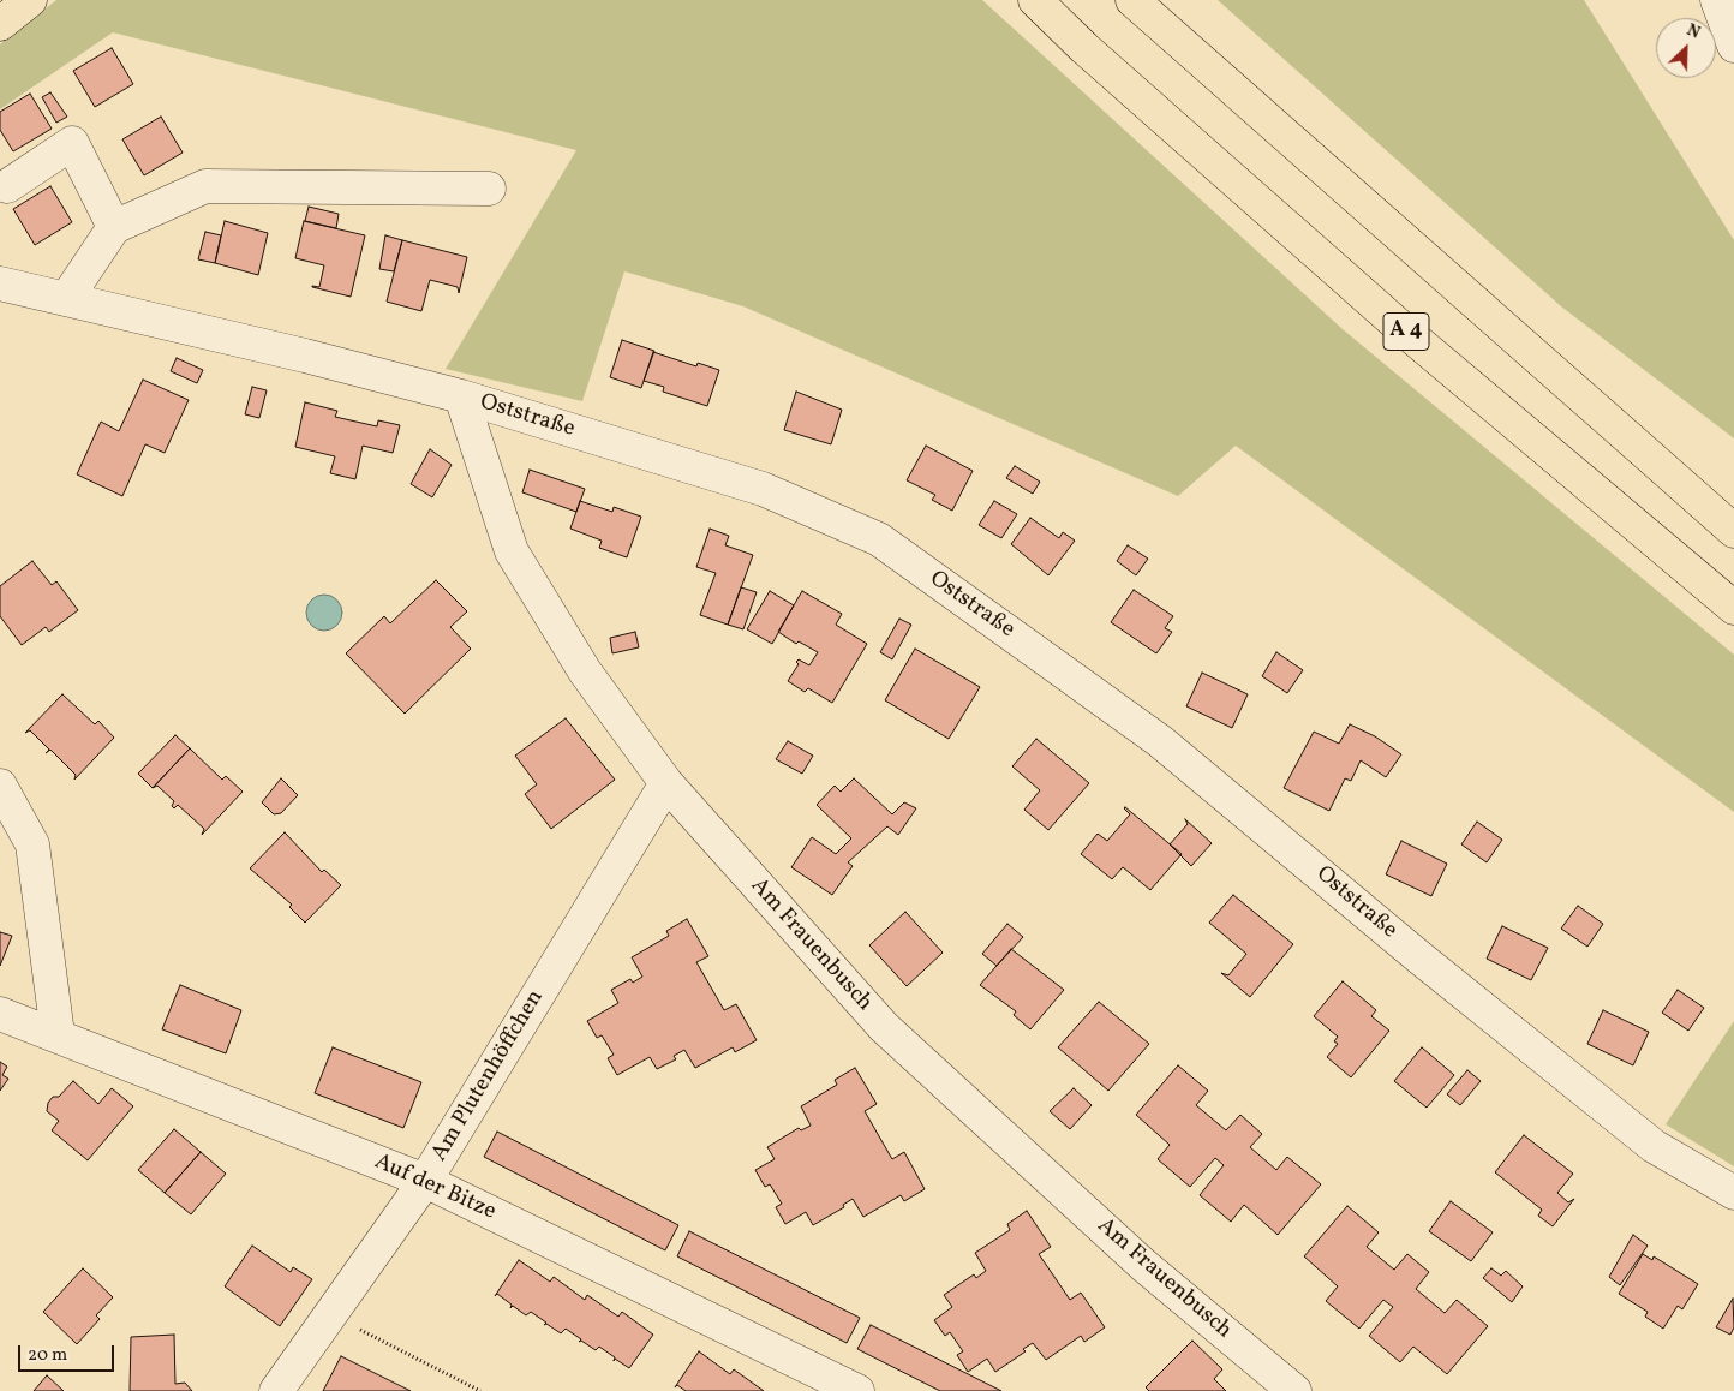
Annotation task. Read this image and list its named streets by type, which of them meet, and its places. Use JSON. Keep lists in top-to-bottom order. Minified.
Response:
{"streets":{"main road":["A 4"],"street":["Oststraße","Am Frauenbusch","Am Plutenhöffchen","Auf der Bitze"]},"crossings":[["Oststraße","Am Frauenbusch"],["Am Frauenbusch","Am Plutenhöffchen"],["Am Plutenhöffchen","Auf der Bitze"]],"scale_bar":"20 m","north":"top right"}
